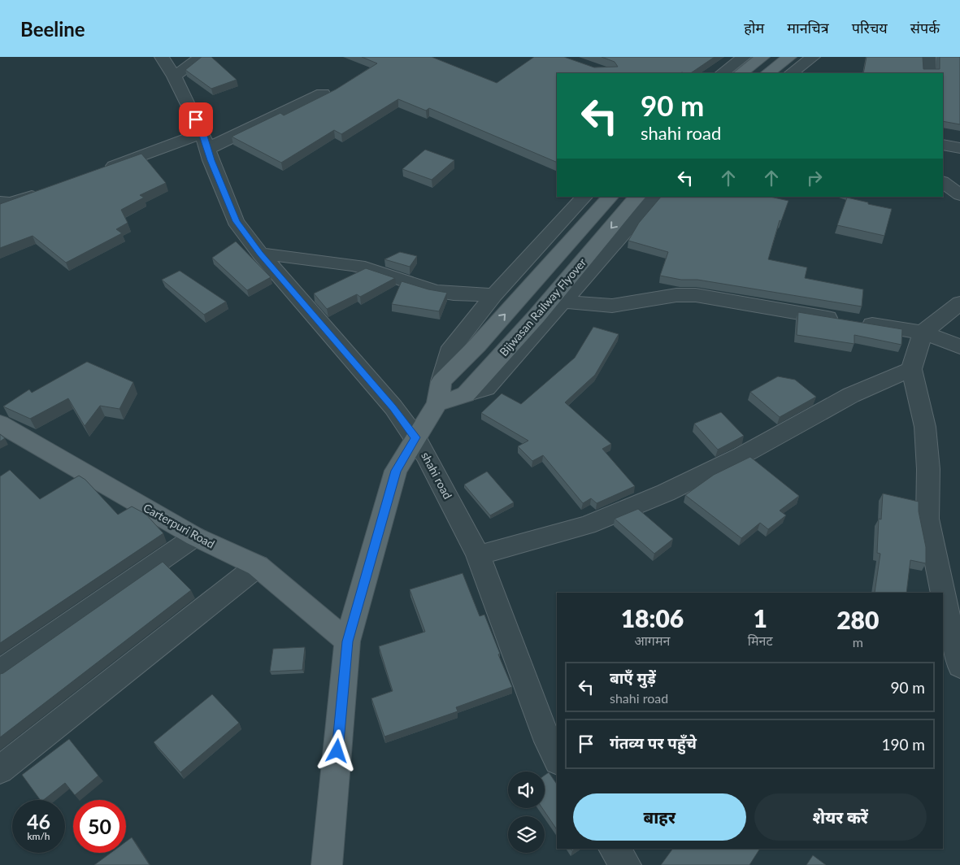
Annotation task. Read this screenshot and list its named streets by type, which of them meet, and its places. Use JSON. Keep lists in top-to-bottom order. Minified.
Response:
{"streets":{"main road":["Bijwasan Railway Flyover","Carterpuri Road"],"street":["shahi road"]},"page":{"header":"Beeline","nav":["होम","मानचित्र","परिचय","संपर्क"],"turn":["90 m","shahi road"],"eta":["18:06","आगमन","1","मिनट","280","m"],"list":[{"name":"बाएँ मुड़ें","note":"shahi road","value":"90 m"},{"name":"गंतव्य पर पहुँचे","value":"190 m"}],"buttons":["बाहर","शेयर करें"],"speed":"46 km/h","limit":"50"}}
